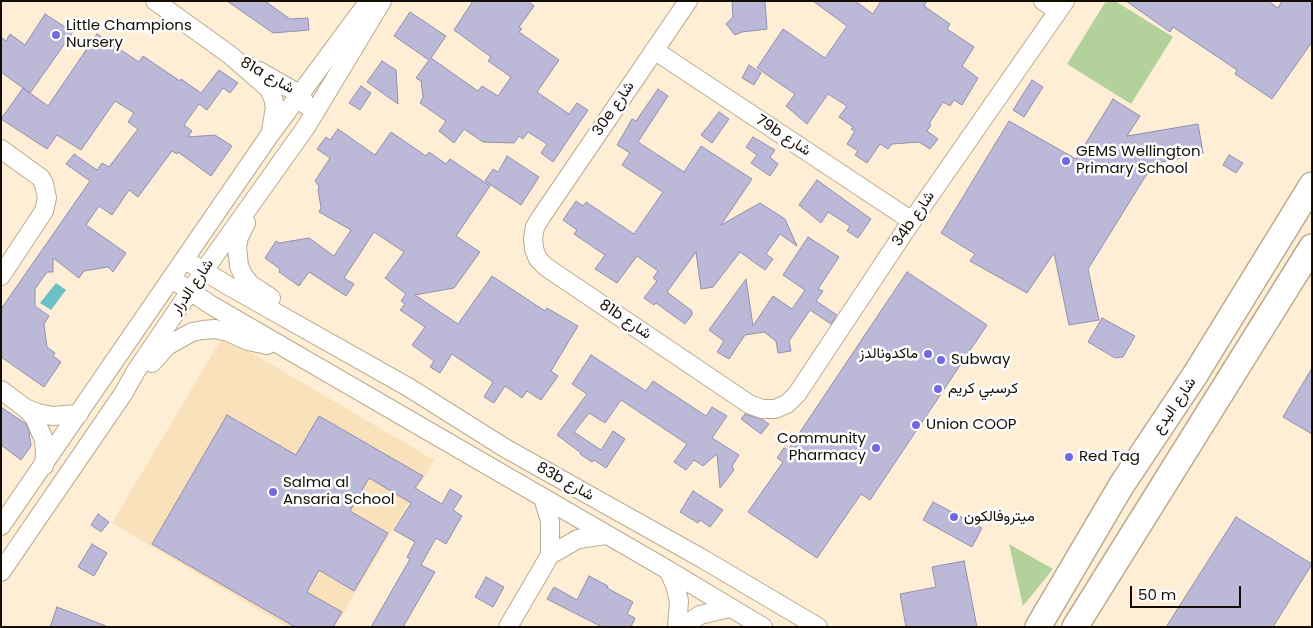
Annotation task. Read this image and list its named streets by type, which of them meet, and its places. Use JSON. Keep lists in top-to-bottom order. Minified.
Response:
{"streets":{"main road":["شارع البدع"],"street":["81a شارع","30e شارع","79b شارع","34b شارع","شارع الدرار","81b شارع","83b شارع"]},"crossings":[["81a شارع","شارع الدرار"],["30e شارع","79b شارع"],["30e شارع","81b شارع"],["79b شارع","34b شارع"],["34b شارع","81b شارع"],["شارع الدرار","83b شارع"]],"places":["Little Champions Nursery","GEMS Wellington Primary School","ماكدونالدز","Subway","كرسبي كريم","Union COOP","Community Pharmacy","Red Tag","Salma al Ansaria School","ميتروفالكون"],"scale_bar":"50 m"}
